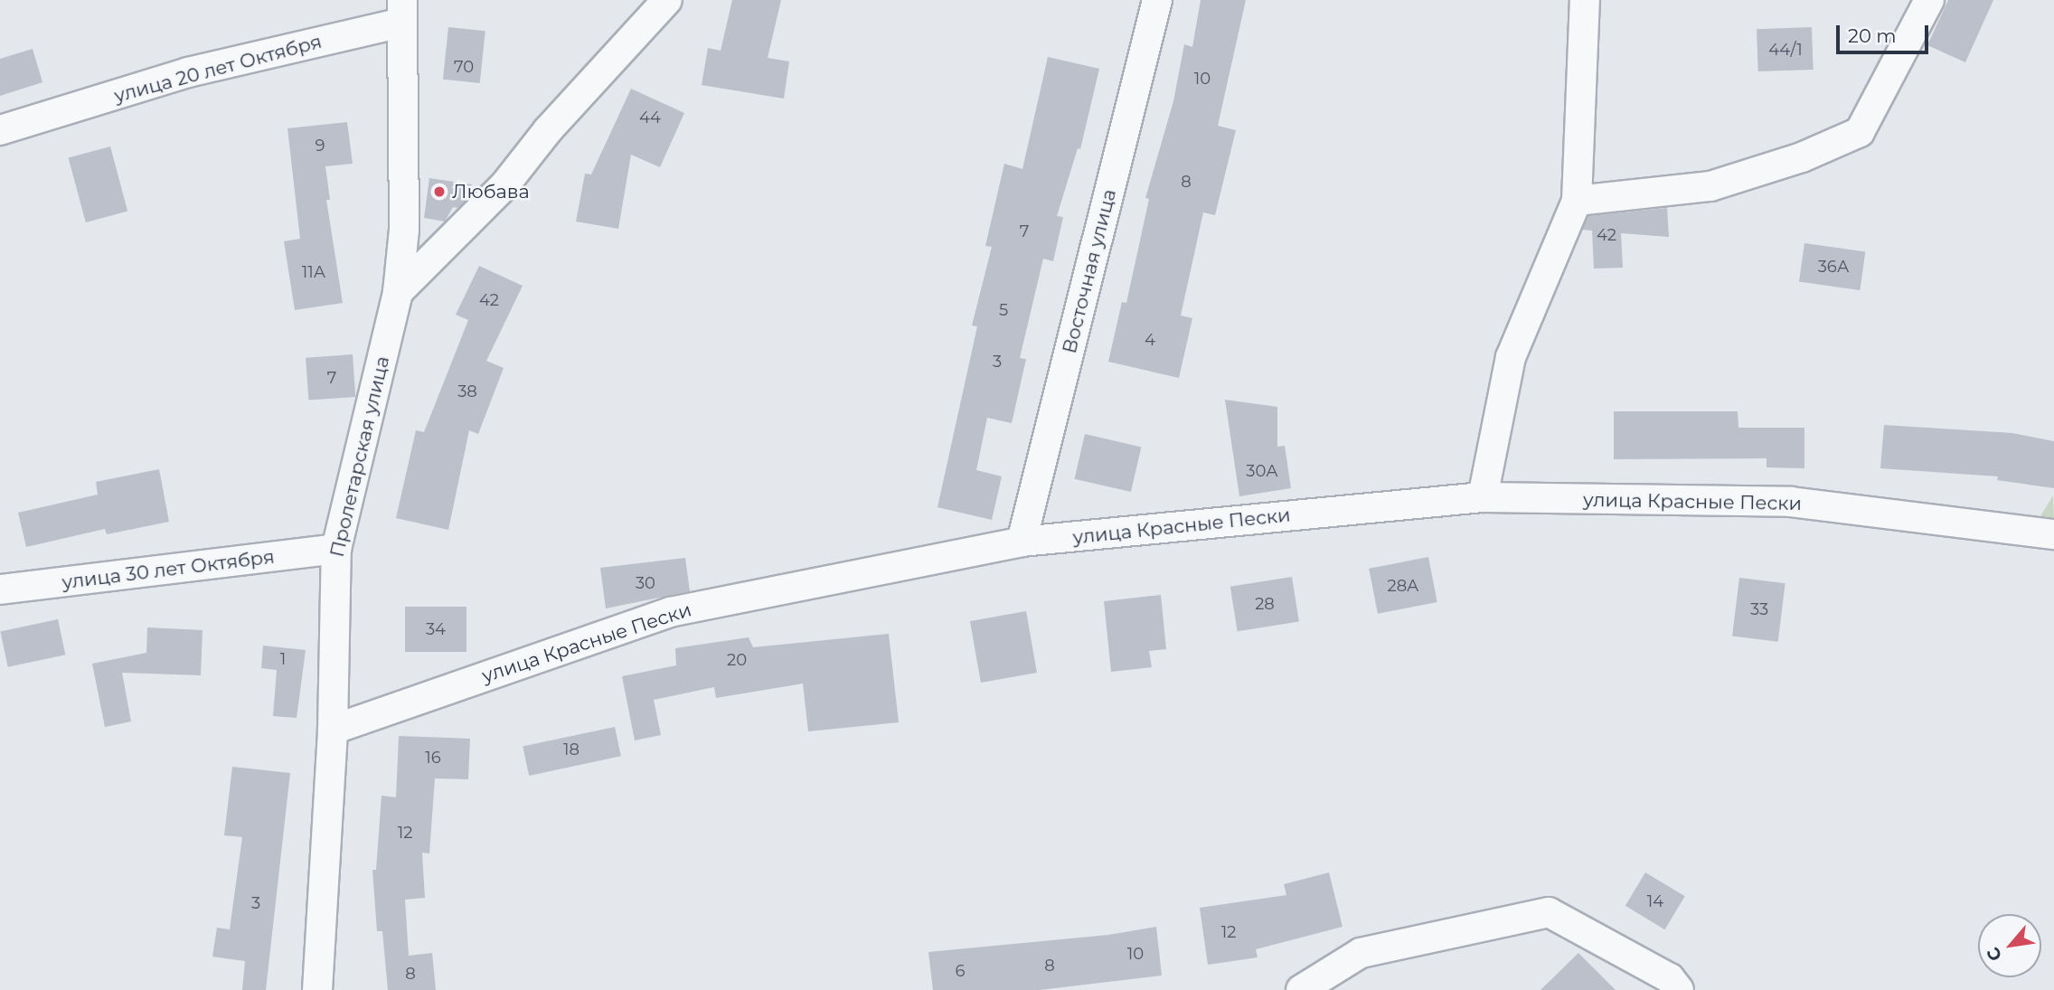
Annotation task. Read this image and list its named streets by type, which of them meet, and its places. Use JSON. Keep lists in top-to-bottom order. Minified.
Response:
{"streets":{"street":["улица 20 лет Октября","Восточная улица","Пролетарская улица","улица Красные Пески","улица 30 лет Октября"]},"crossings":[["улица 20 лет Октября","Пролетарская улица"],["Восточная улица","улица Красные Пески"],["Пролетарская улица","улица Красные Пески"],["Пролетарская улица","улица 30 лет Октября"]],"places":["Любава"],"house_numbers":["44/1","70","10","44","9","8","7","42","36А","11А","42","5","4","3","7","38","30А","30","28А","28","33","34","1","20","18","16","12","14","3","12","10","8","6","8"],"scale_bar":"20 m","north":"bottom left"}
